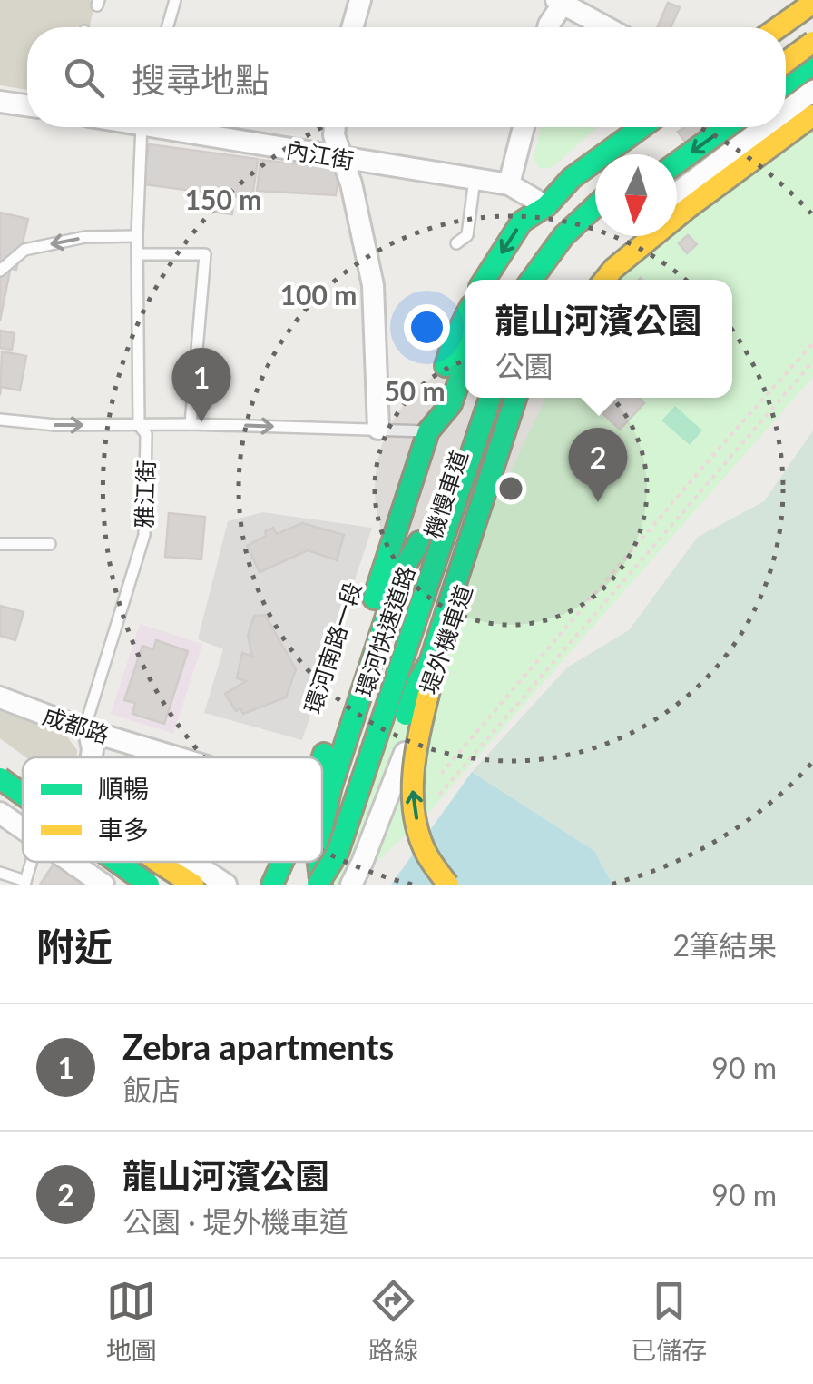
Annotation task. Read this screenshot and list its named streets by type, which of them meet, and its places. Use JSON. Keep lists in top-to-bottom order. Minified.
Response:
{"streets":{"main road":["環河快速道路","環河南路一段"],"street":["內江街","雅江街","堤外機車道","成都路"],"lane":["機慢車道"]},"crossings":[["雅江街","成都路"],["機慢車道","環河快速道路"],["機慢車道","堤外機車道"],["環河快速道路","堤外機車道"]],"legend":["順暢","車多"],"north":"bottom","page":{"search":"搜尋地點","popup":["龍山河濱公園","公園"],"pins":["1","2"],"heading":["附近","2筆結果"],"list":[{"mark":"1","name":"Zebra apartments","note":"飯店","value":"90 m"},{"mark":"2","name":"龍山河濱公園","note":"公園 · 堤外機車道","value":"90 m"}],"nav":["地圖","路線","已儲存"]},"rings":["150 m","100 m","50 m"]}
